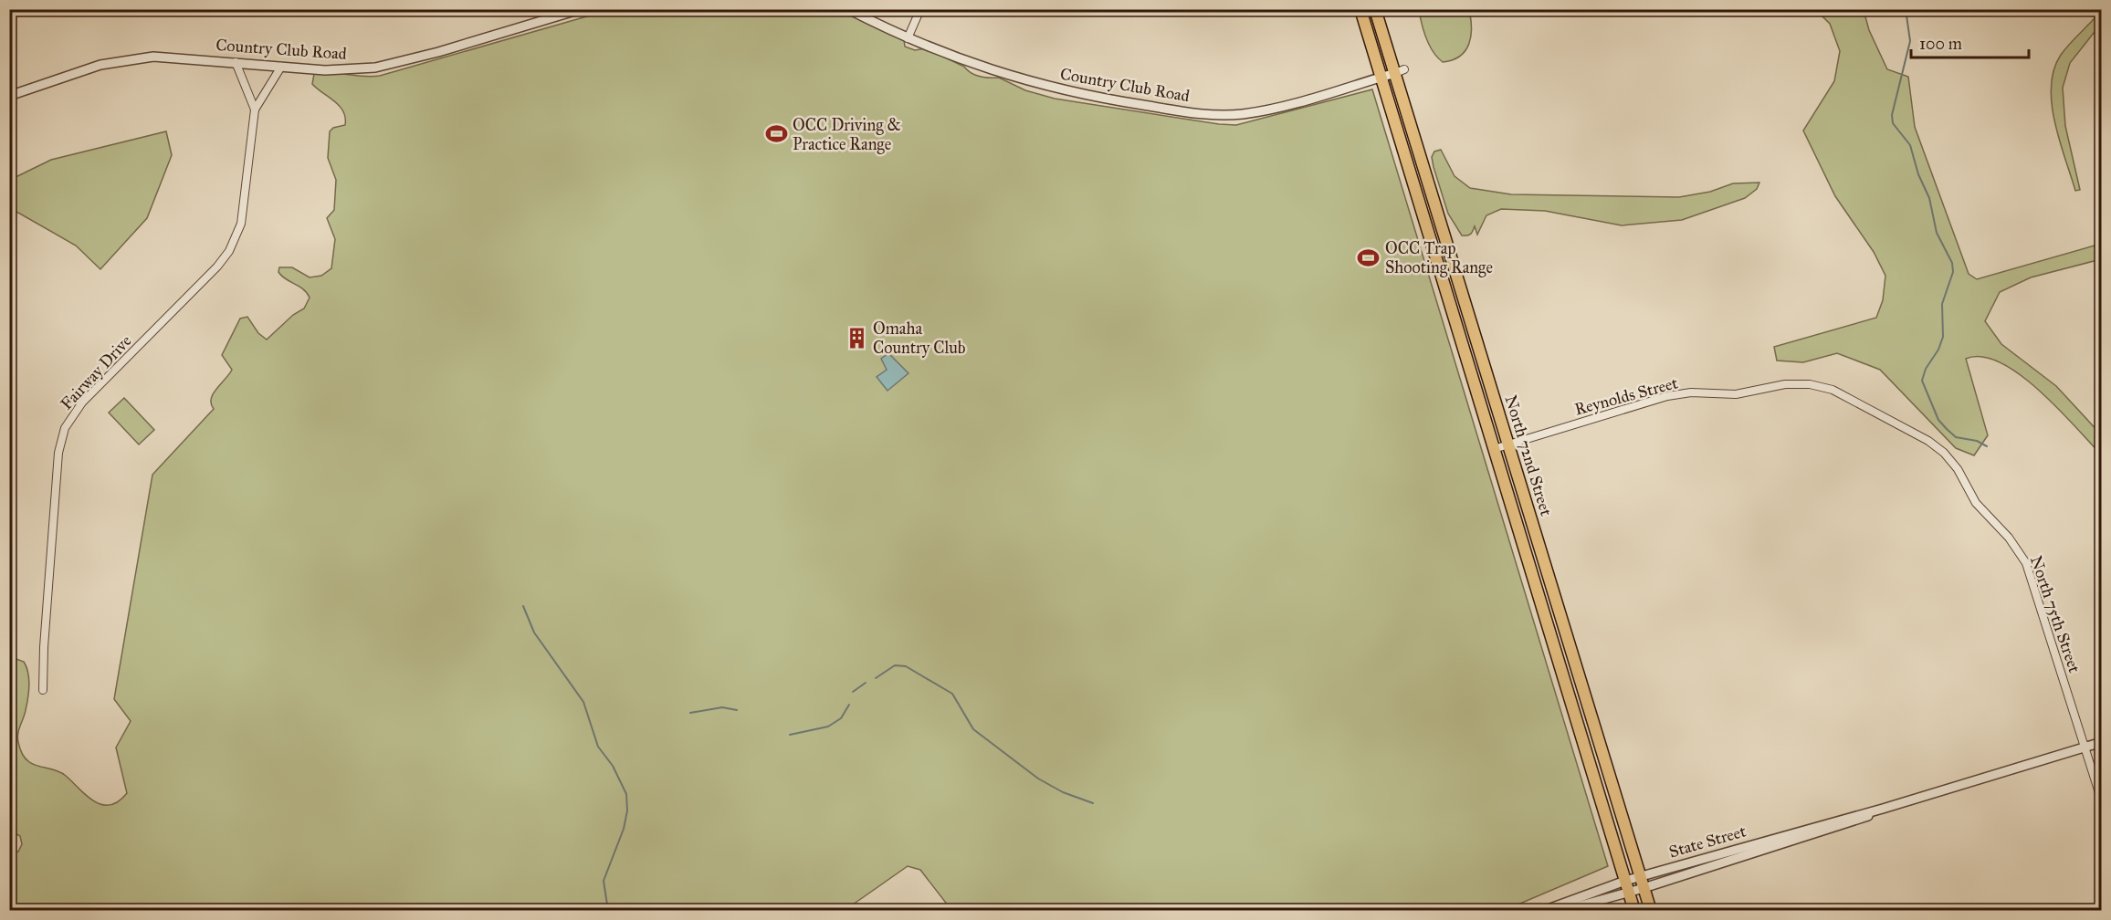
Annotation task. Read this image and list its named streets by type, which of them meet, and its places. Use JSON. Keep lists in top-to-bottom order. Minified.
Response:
{"streets":{"main road":["North 72nd Street"],"street":["Country Club Road","Fairway Drive","Reynolds Street","North 75th Street","State Street"]},"crossings":[["Country Club Road","Fairway Drive"],["Country Club Road","North 72nd Street"],["Reynolds Street","North 72nd Street"],["Reynolds Street","North 75th Street"],["North 72nd Street","State Street"],["North 75th Street","State Street"]],"places":{"sports":["OCC Driving & Practice Range","OCC Trap Shooting Range"],"building":["Omaha Country Club"]},"scale_bar":"100 m"}
